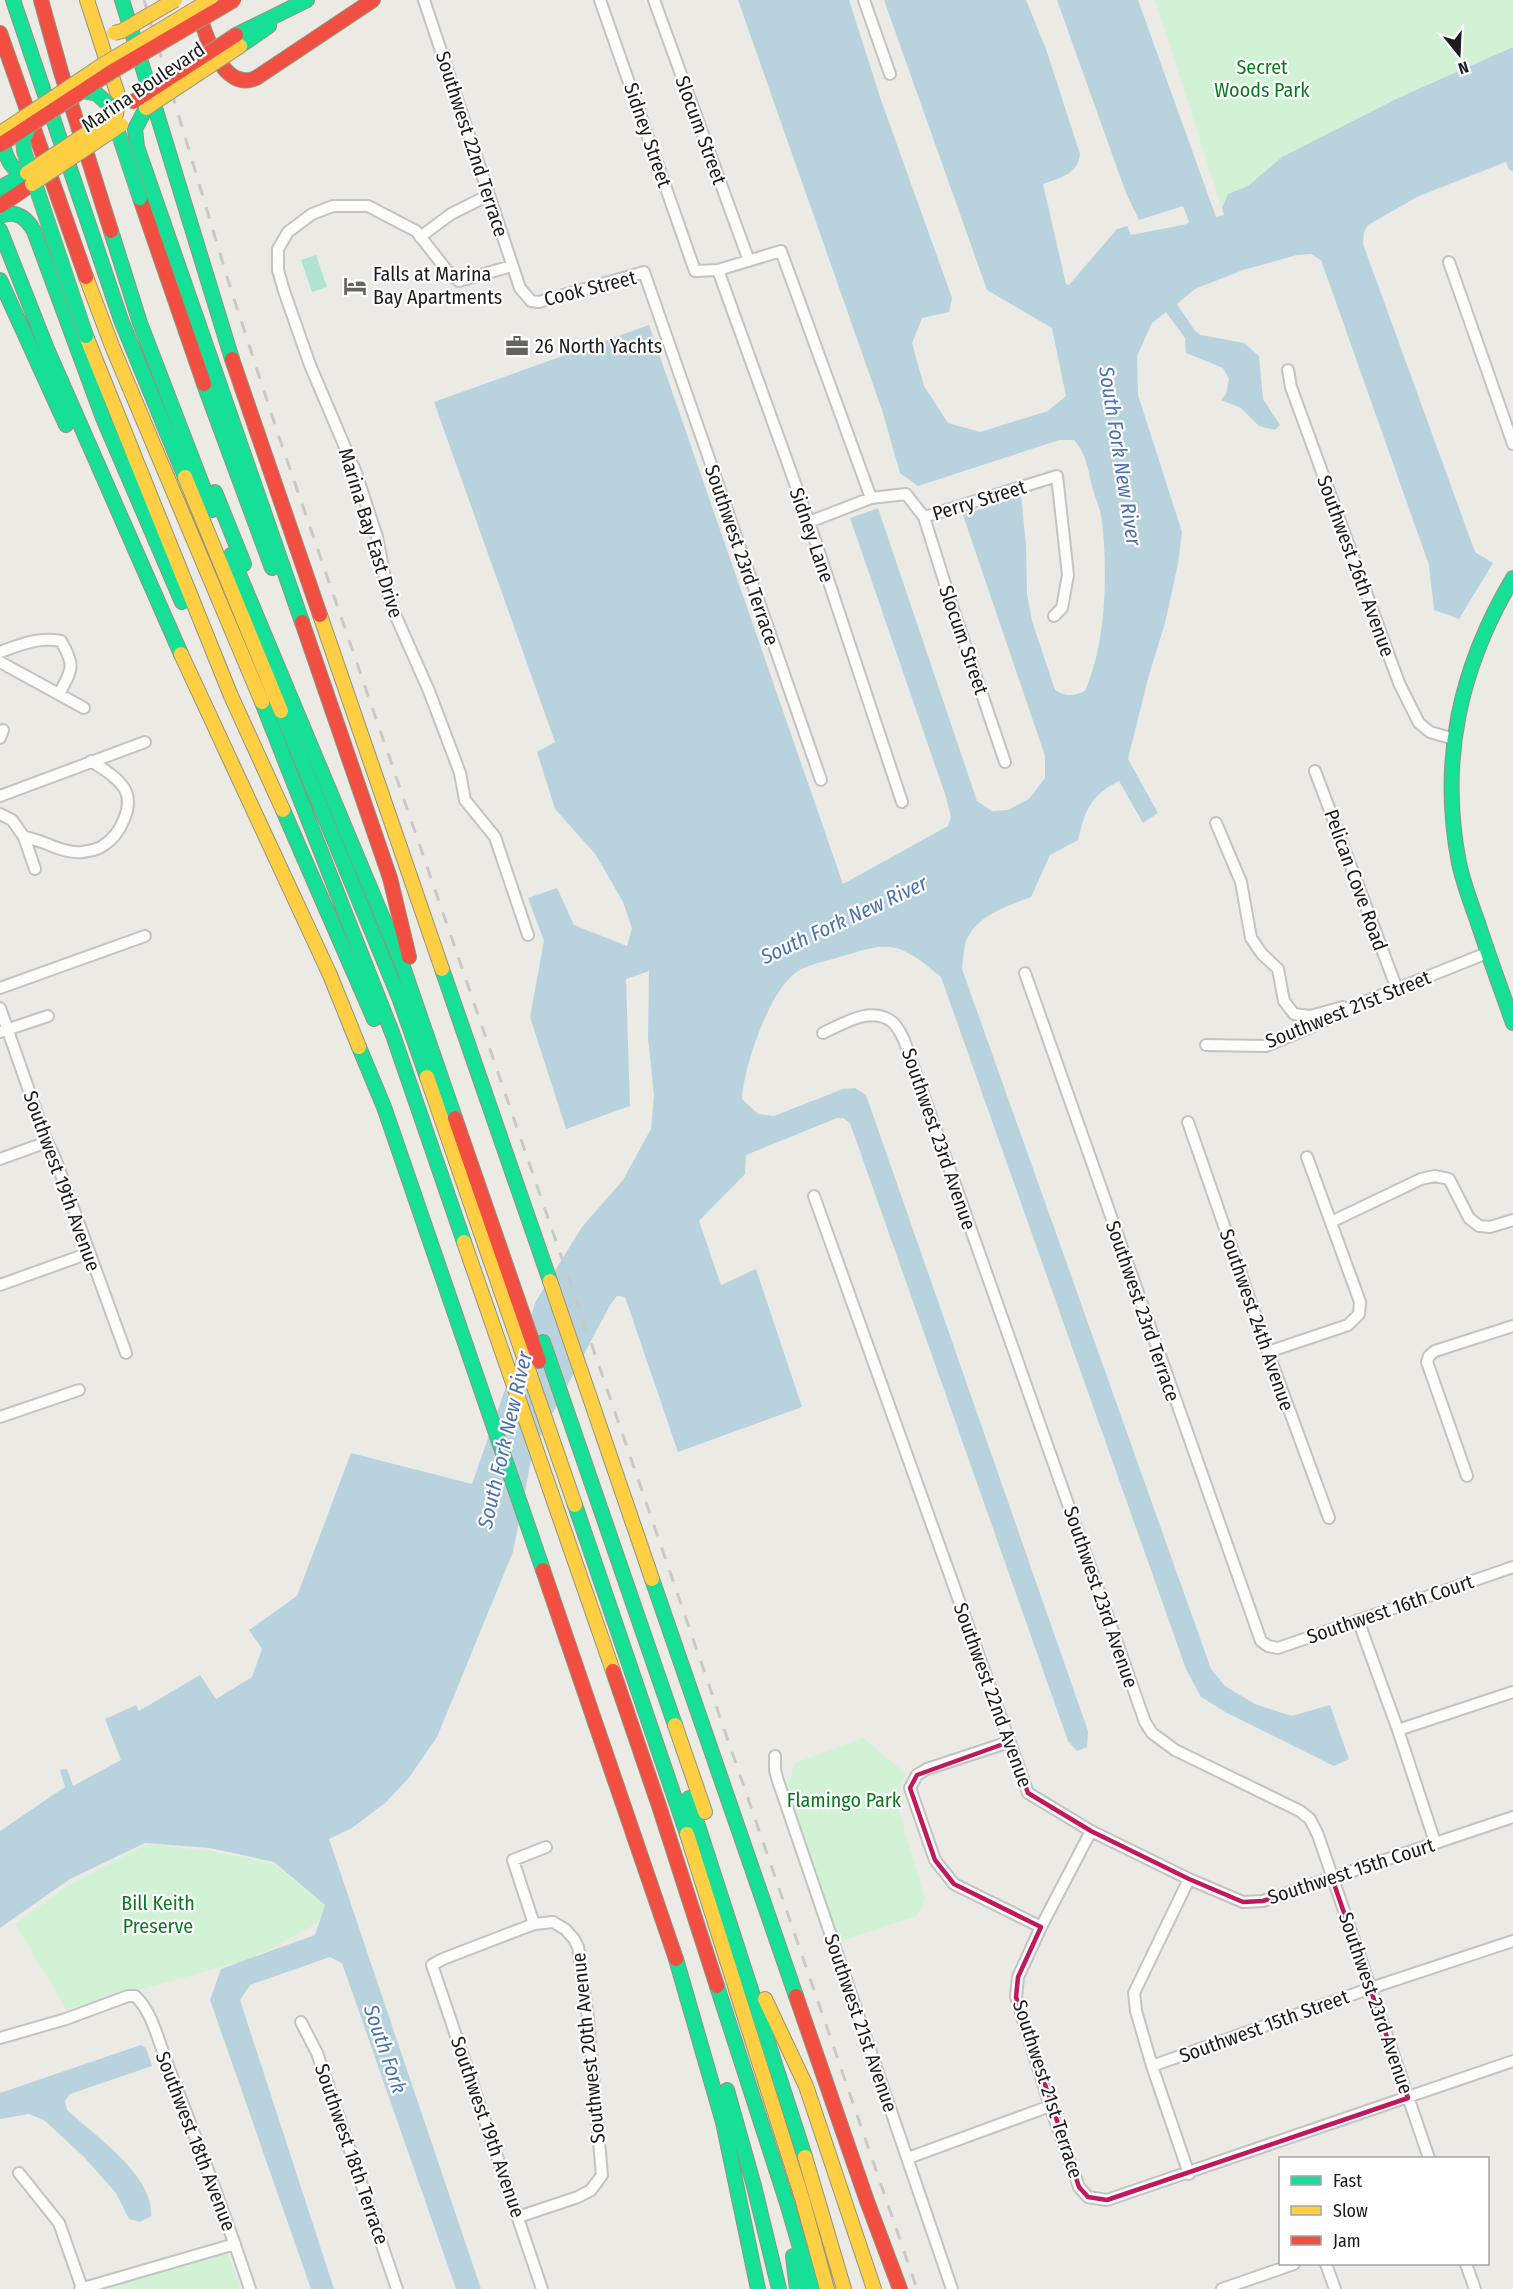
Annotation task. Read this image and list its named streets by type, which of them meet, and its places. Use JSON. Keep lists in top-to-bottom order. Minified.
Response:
{"streets":{"main road":["Marina Boulevard"],"street":["Slocum Street","Sidney Street","Southwest 22nd Terrace","Cook Street","Perry Street","Marina Bay East Drive","Sidney Lane","Southwest 23rd Terrace","Southwest 26th Avenue","Pelican Cove Road","Southwest 21st Street","Southwest 23rd Avenue","Southwest 19th Avenue","Southwest 24th Avenue","Southwest 16th Court","Southwest 22nd Avenue","Southwest 15th Court","Southwest 21st Avenue","Southwest 15th Street","Southwest 20th Avenue","Southwest 21st Terrace","Southwest 18th Avenue","Southwest 18th Terrace"]},"crossings":[["Slocum Street","Perry Street"],["Sidney Street","Sidney Lane"],["Southwest 22nd Terrace","Cook Street"],["Southwest 22nd Terrace","Marina Bay East Drive"],["Cook Street","Southwest 23rd Terrace"],["Perry Street","Sidney Lane"],["Southwest 23rd Terrace","Southwest 16th Court"],["Pelican Cove Road","Southwest 21st Street"],["Southwest 23rd Avenue","Southwest 15th Court"],["Southwest 23rd Avenue","Southwest 15th Street"],["Southwest 19th Avenue","Southwest 20th Avenue"],["Southwest 22nd Avenue","Southwest 15th Court"],["Southwest 22nd Avenue","Southwest 21st Terrace"]],"water":["South Fork New River","South Fork"],"parks":["Secret Woods Park","Flamingo Park","Bill Keith Preserve"],"places":{"hotel":["Falls at Marina Bay Apartments"],"office":["26 North Yachts"]},"legend":["Fast","Slow","Jam"],"north":"bottom"}
